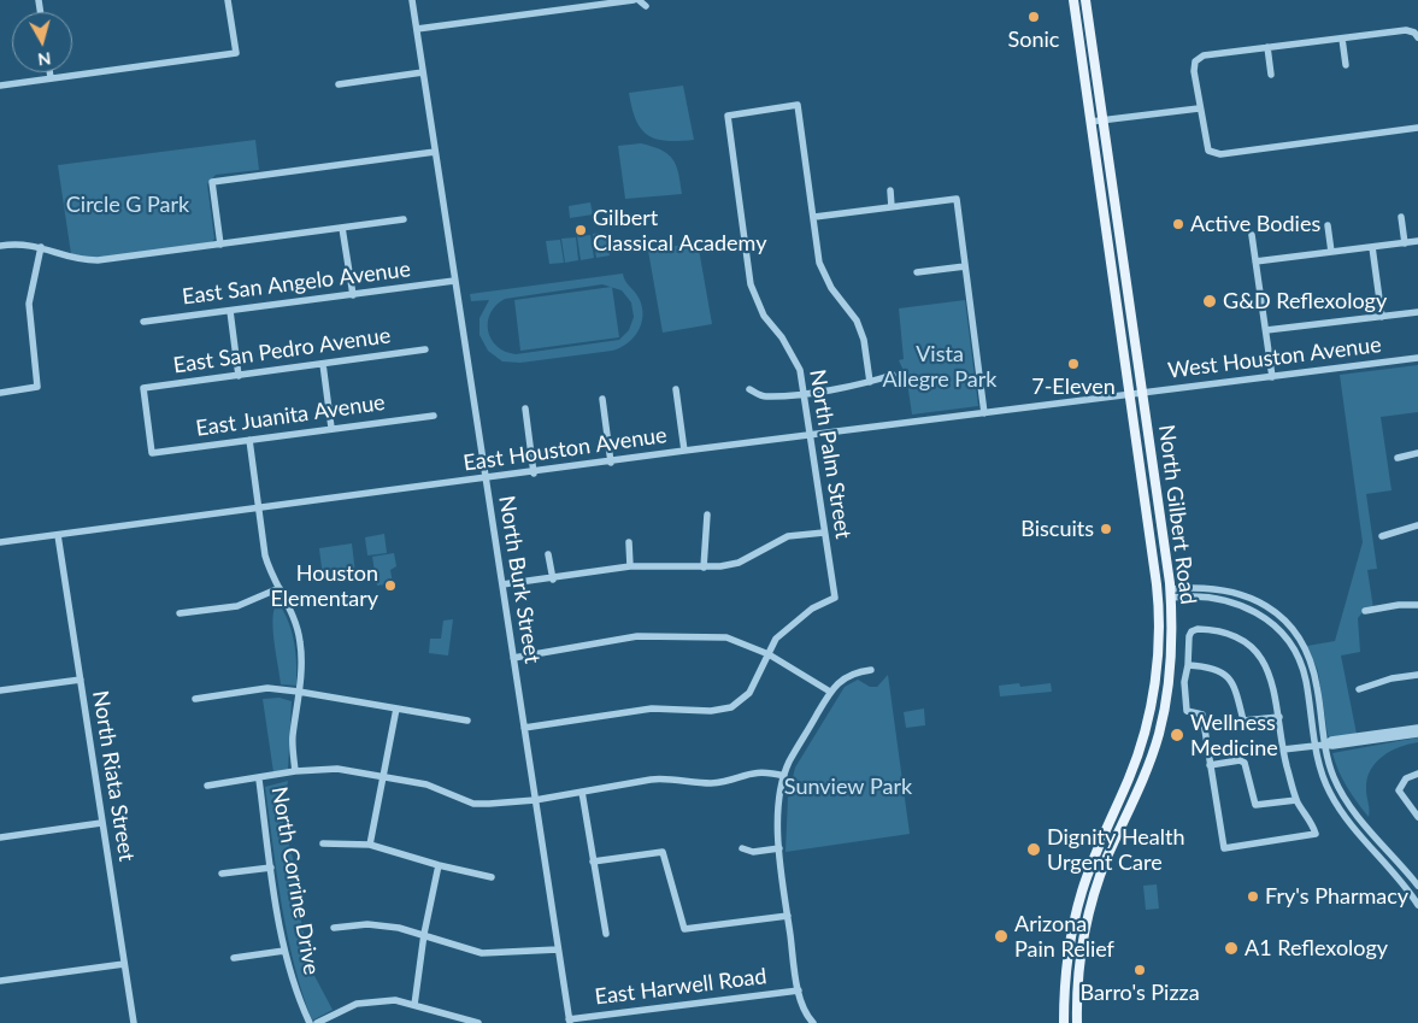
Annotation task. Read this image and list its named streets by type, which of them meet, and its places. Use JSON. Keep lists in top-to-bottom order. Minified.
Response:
{"streets":{"main road":["North Gilbert Road"],"street":["East San Angelo Avenue","East San Pedro Avenue","West Houston Avenue","East Juanita Avenue","East Houston Avenue","North Palm Street","North Burk Street","North Riata Street","North Corrine Drive","East Harwell Road"]},"crossings":[["East San Angelo Avenue","North Burk Street"],["East San Pedro Avenue","East Juanita Avenue"],["West Houston Avenue","East Houston Avenue"],["West Houston Avenue","North Gilbert Road"],["East Juanita Avenue","North Corrine Drive"],["East Houston Avenue","North Palm Street"],["East Houston Avenue","North Gilbert Road"],["East Houston Avenue","North Burk Street"],["East Houston Avenue","North Riata Street"],["East Houston Avenue","North Corrine Drive"],["North Burk Street","East Harwell Road"]],"parks":["Circle G Park","Vista Allegre Park","Sunview Park"],"places":["Sonic","Active Bodies","Gilbert Classical Academy","G&D Reflexology","7-Eleven","Biscuits","Houston Elementary","Wellness Medicine","Dignity Health Urgent Care","Fry's Pharmacy","Arizona Pain Relief","A1 Reflexology","Barro's Pizza"],"north":"bottom"}
